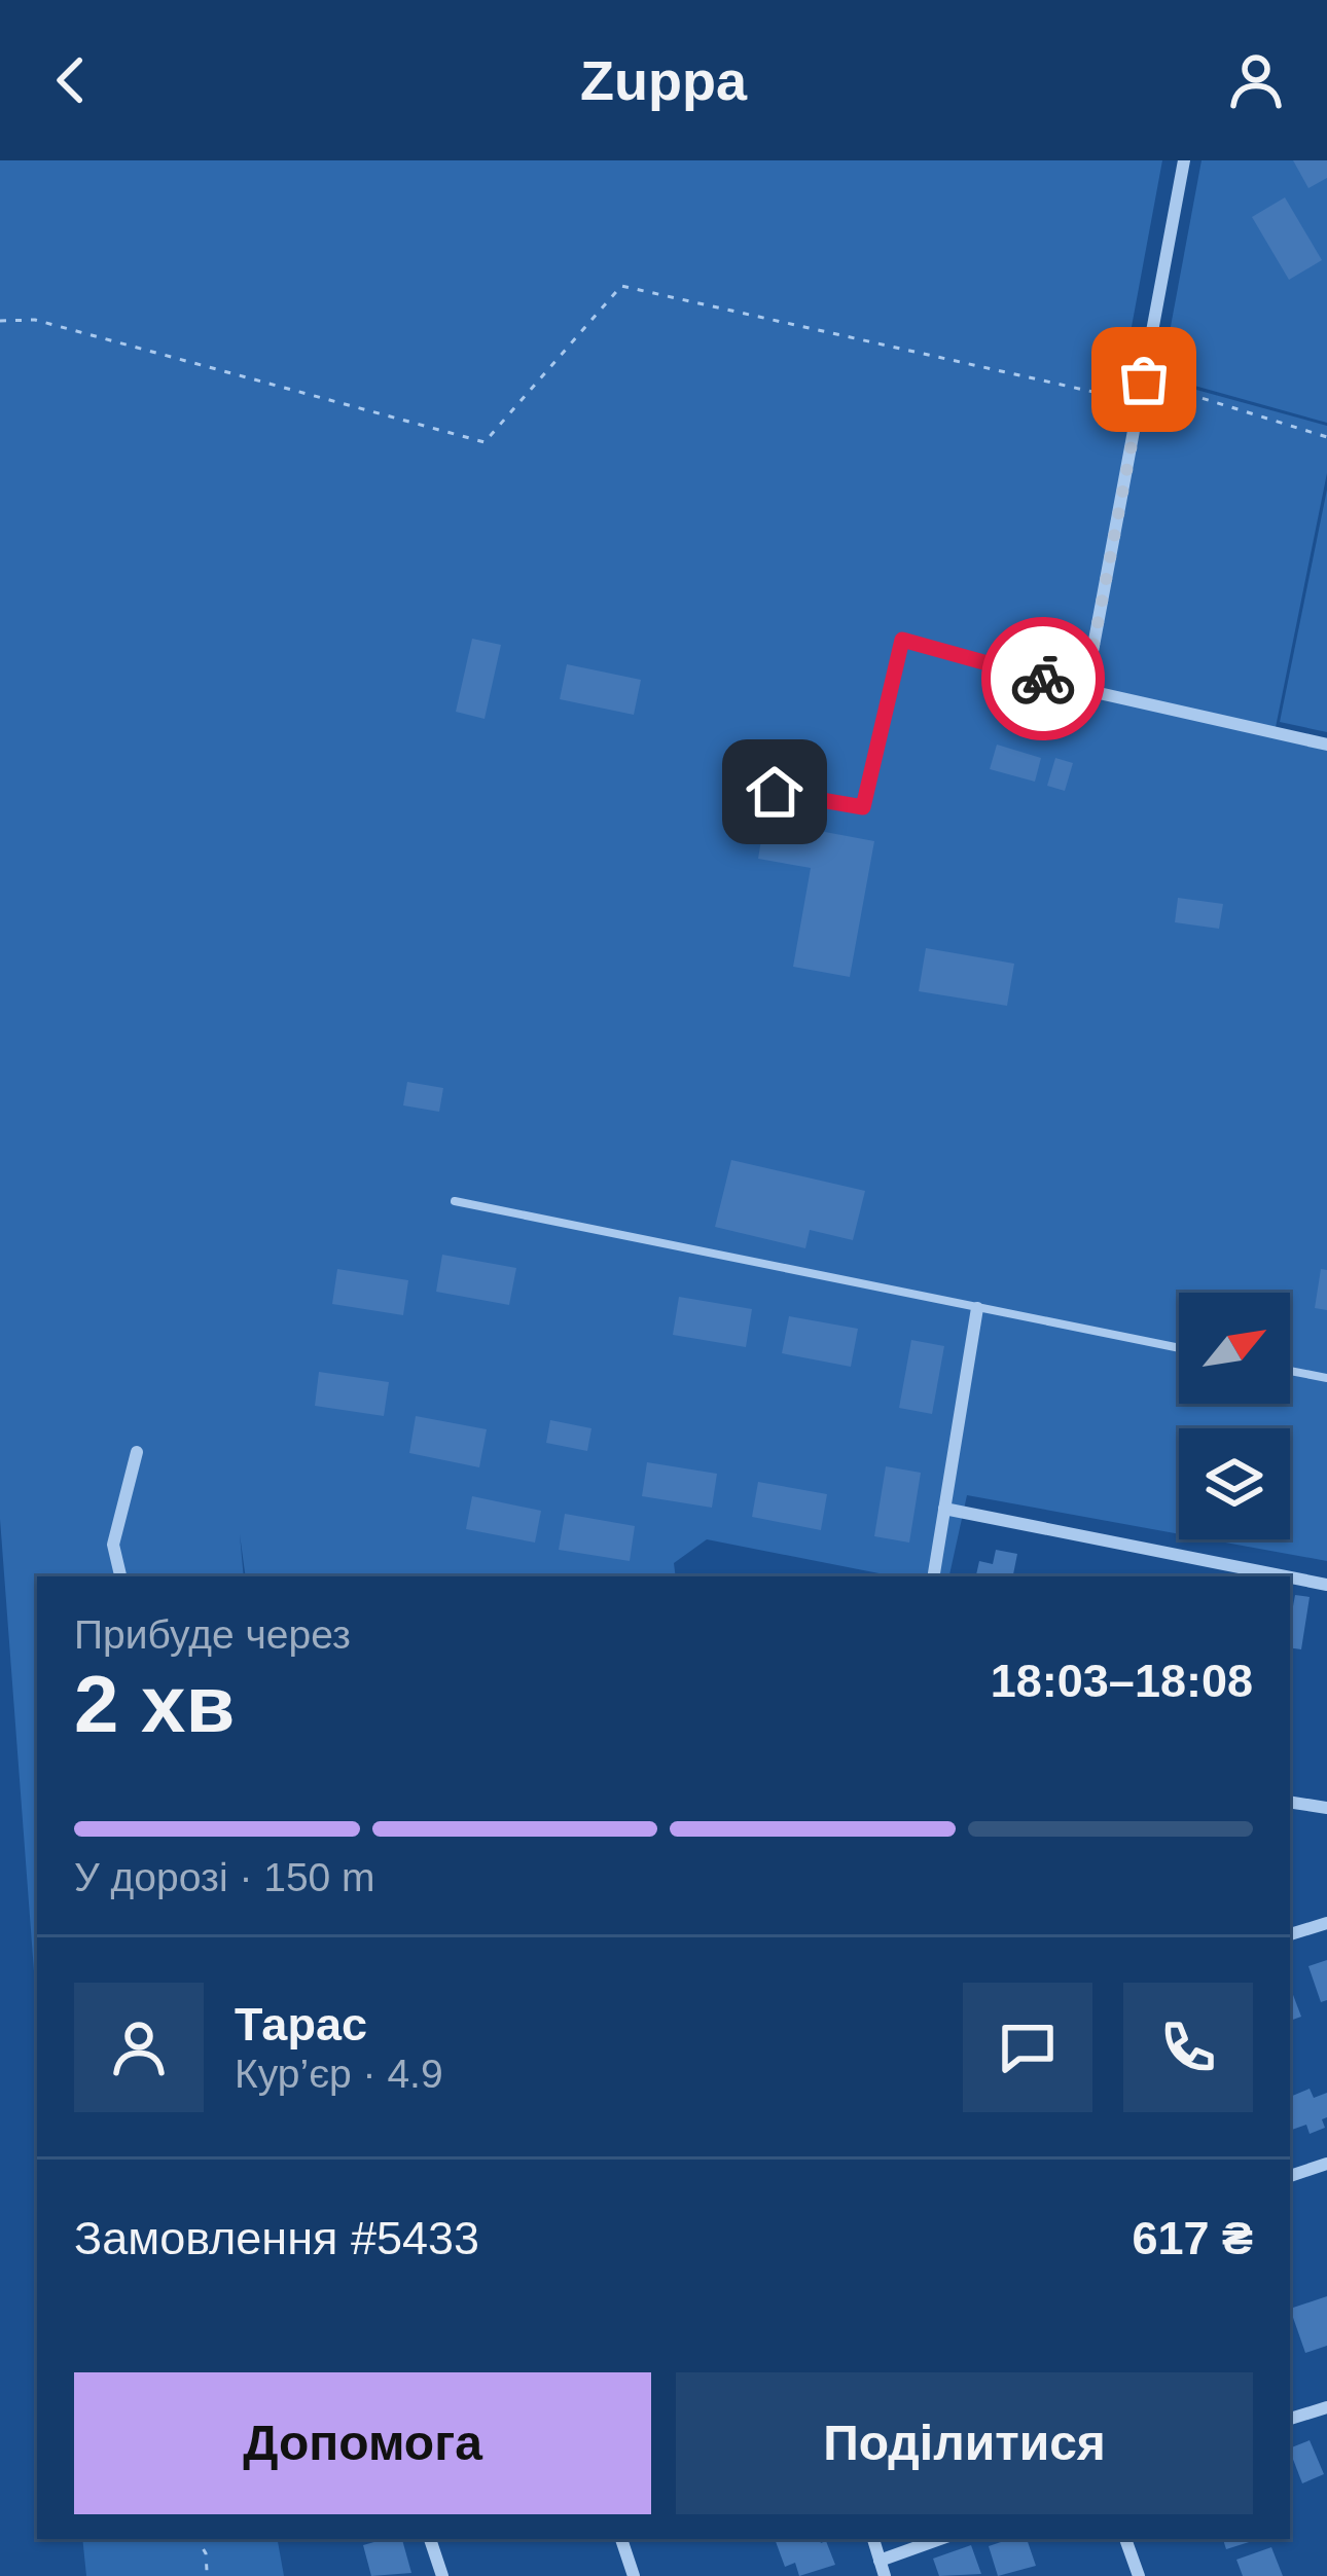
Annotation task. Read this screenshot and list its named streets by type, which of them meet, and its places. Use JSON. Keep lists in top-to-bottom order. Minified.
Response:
{"north":"top right","page":{"header":"Zuppa","heading":["2 хв","Прибуде через","18:03–18:08"],"panel":["Тарас","Кур’єр · 4.9","Замовлення #5433","617 ₴"],"bar":"У дорозі · 150 m","buttons":["Допомога","Поділитися"]}}
